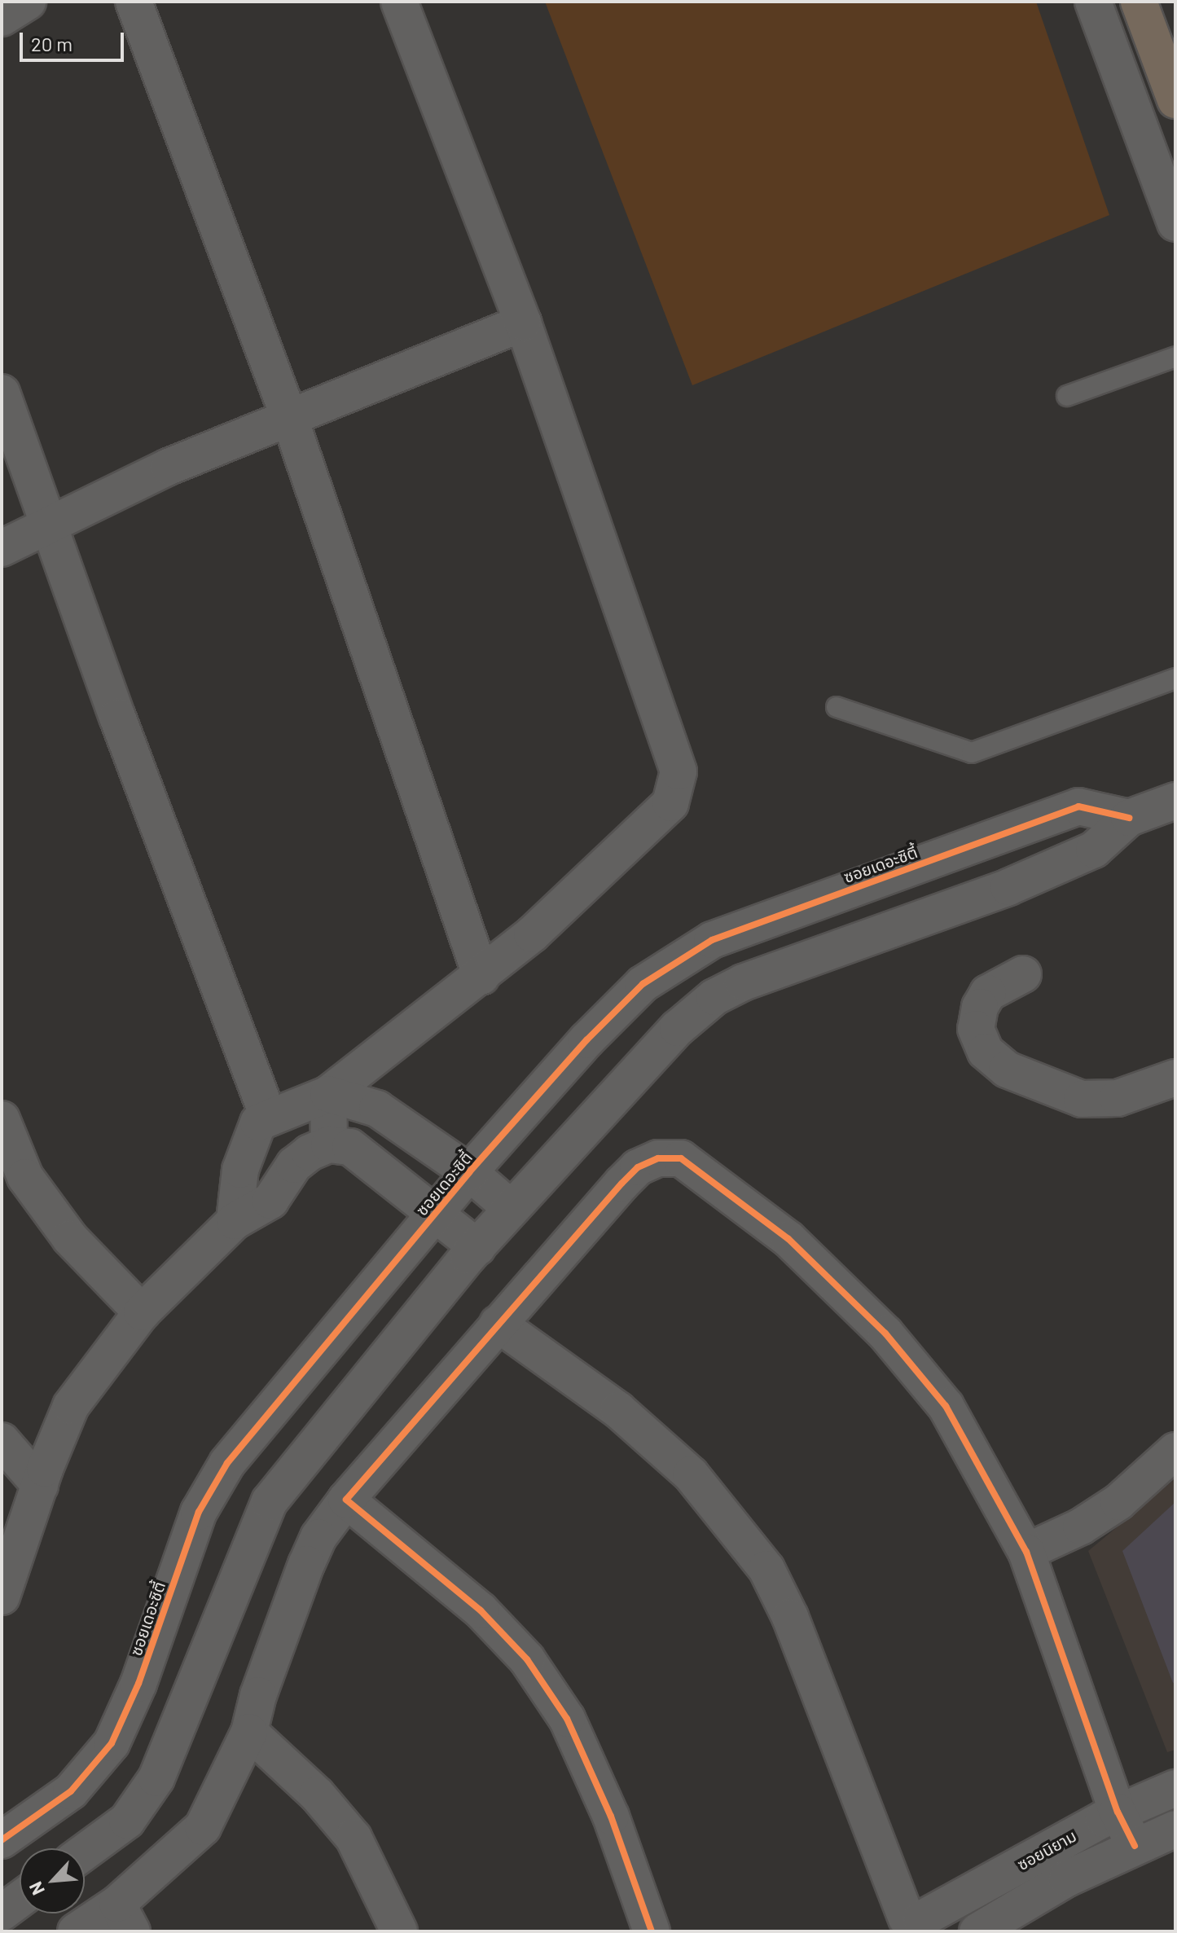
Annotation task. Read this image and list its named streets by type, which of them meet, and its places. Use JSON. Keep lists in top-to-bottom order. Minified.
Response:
{"streets":{"street":["ซอยเดอะซิตี้","ซอยนิยาม"]},"scale_bar":"20 m","north":"bottom left"}
